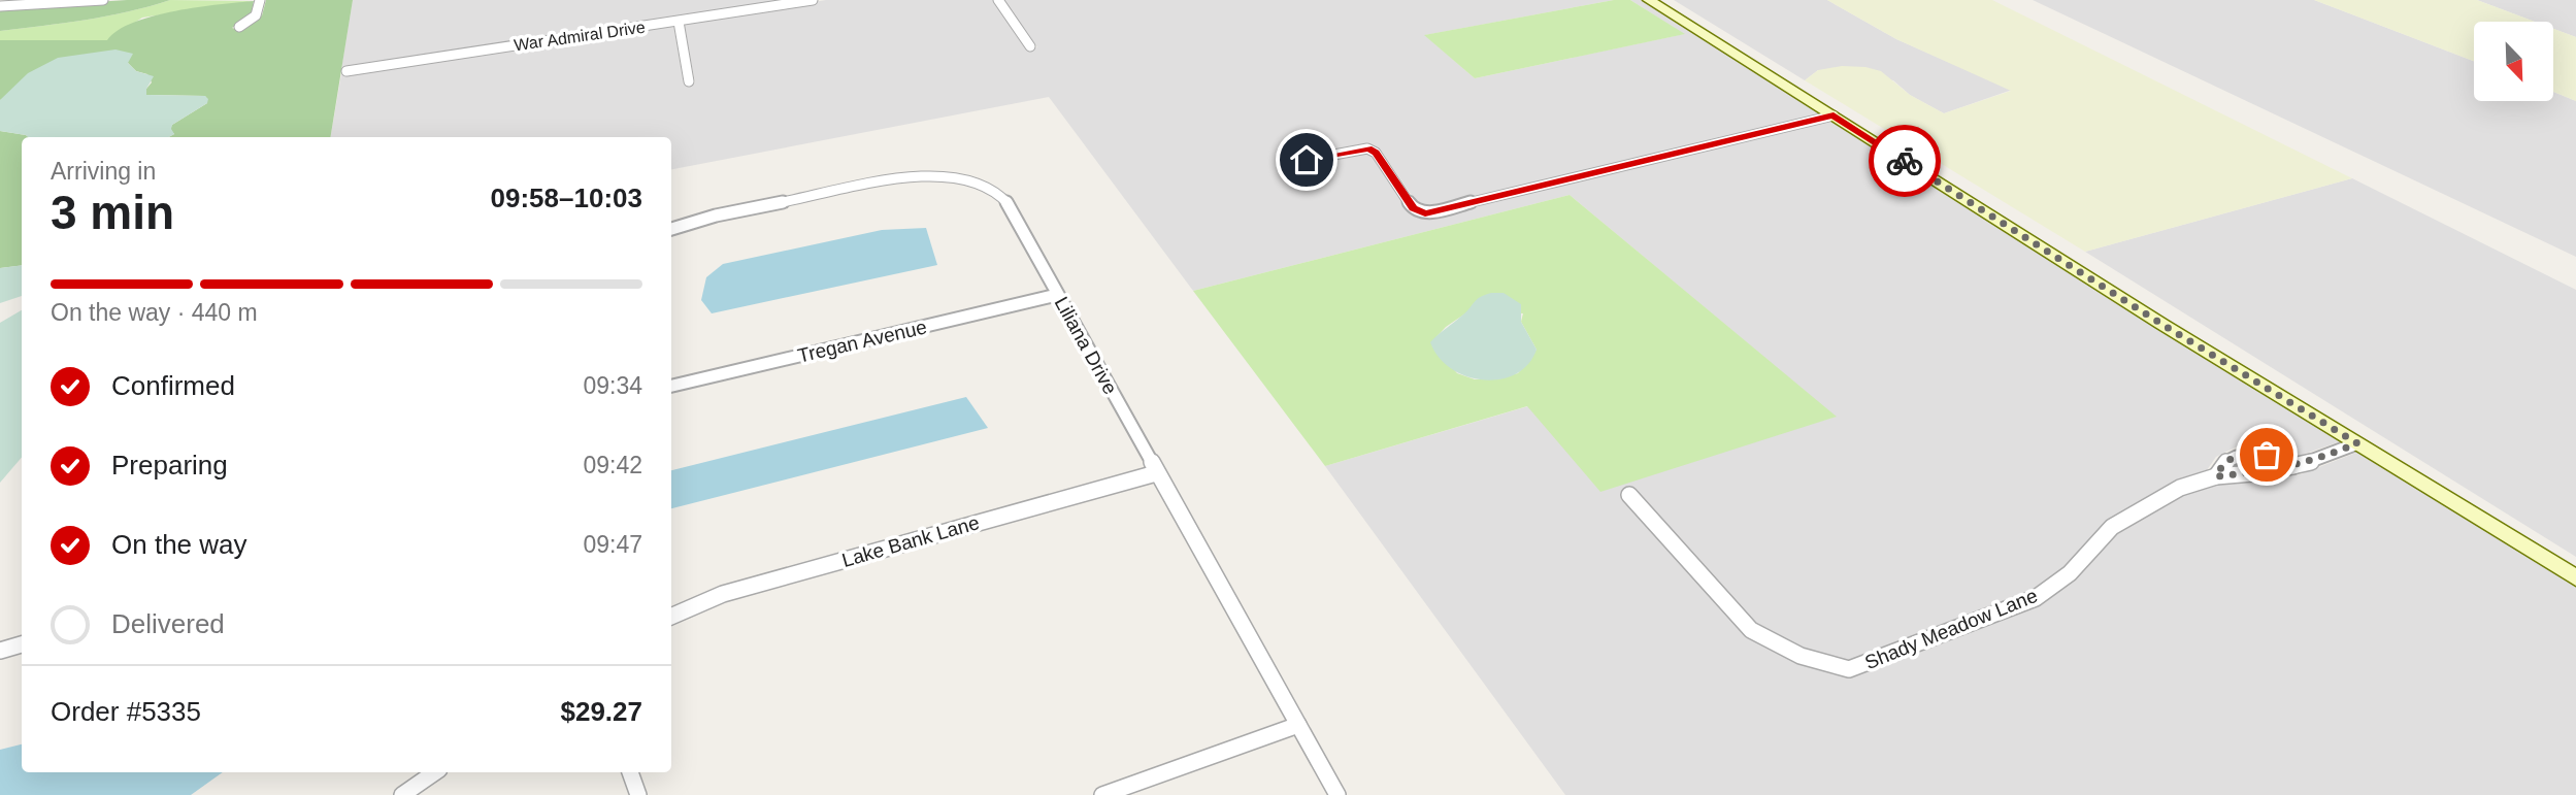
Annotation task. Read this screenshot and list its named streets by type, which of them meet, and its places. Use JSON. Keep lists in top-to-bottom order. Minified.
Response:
{"streets":{"street":["War Admiral Drive","Tregan Avenue","Liliana Drive","Lake Bank Lane","Shady Meadow Lane"]},"crossings":[["Tregan Avenue","Liliana Drive"],["Liliana Drive","Lake Bank Lane"]],"north":"bottom right","page":{"heading":["3 min","Arriving in","09:58–10:03"],"panel":["Order #5335","$29.27"],"bar":"On the way · 440 m","list":[["Confirmed","09:34"],["Preparing","09:42"],["On the way","09:47"],"Delivered"]}}
